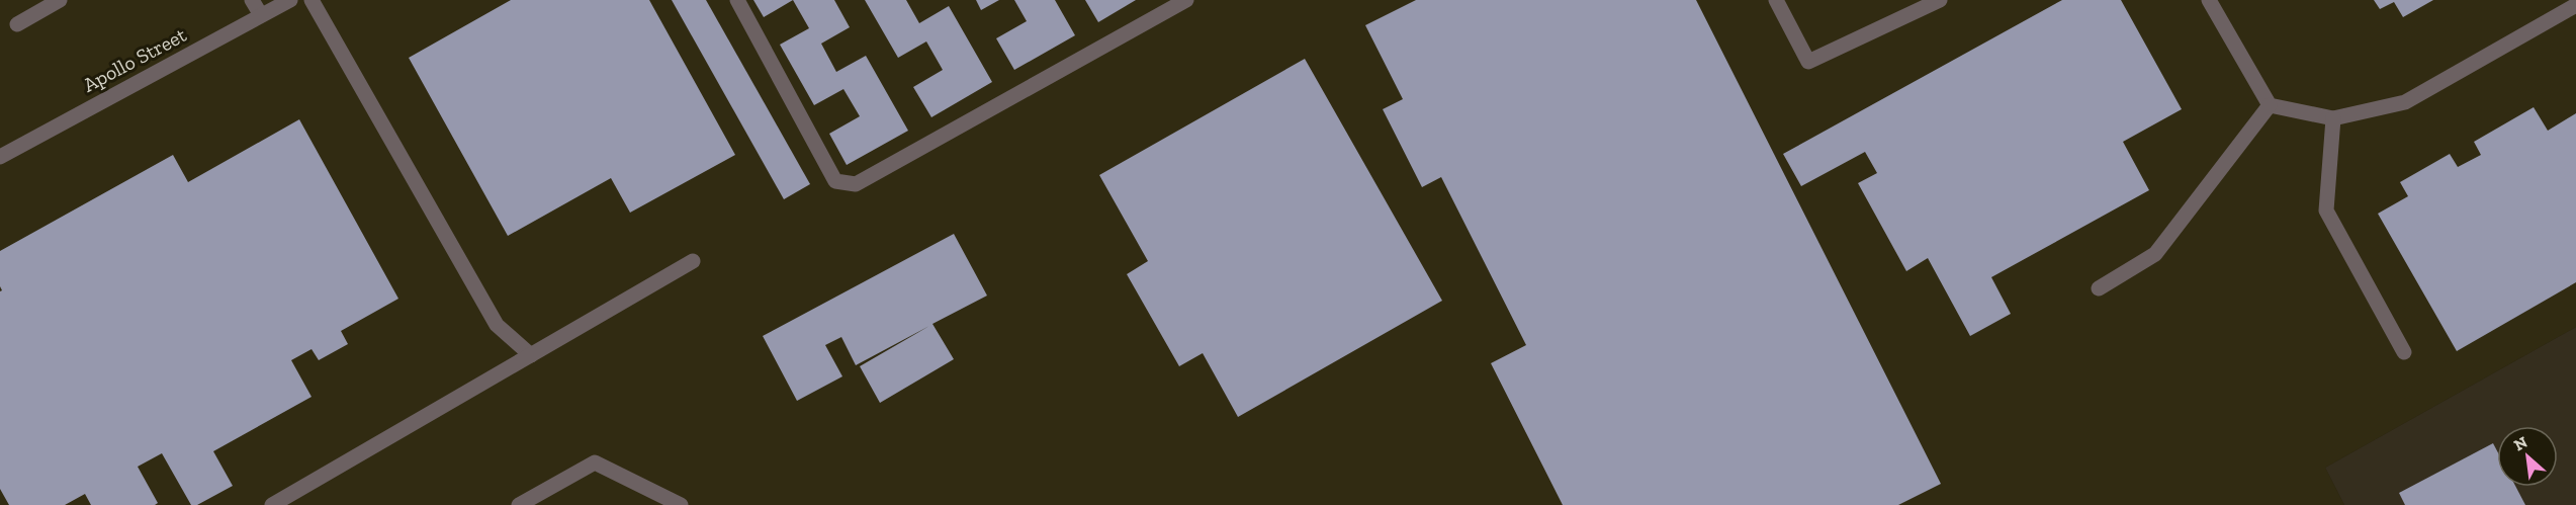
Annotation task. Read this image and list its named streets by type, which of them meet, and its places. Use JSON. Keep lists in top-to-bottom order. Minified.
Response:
{"streets":{"street":["Apollo Street"]},"north":"top left"}
